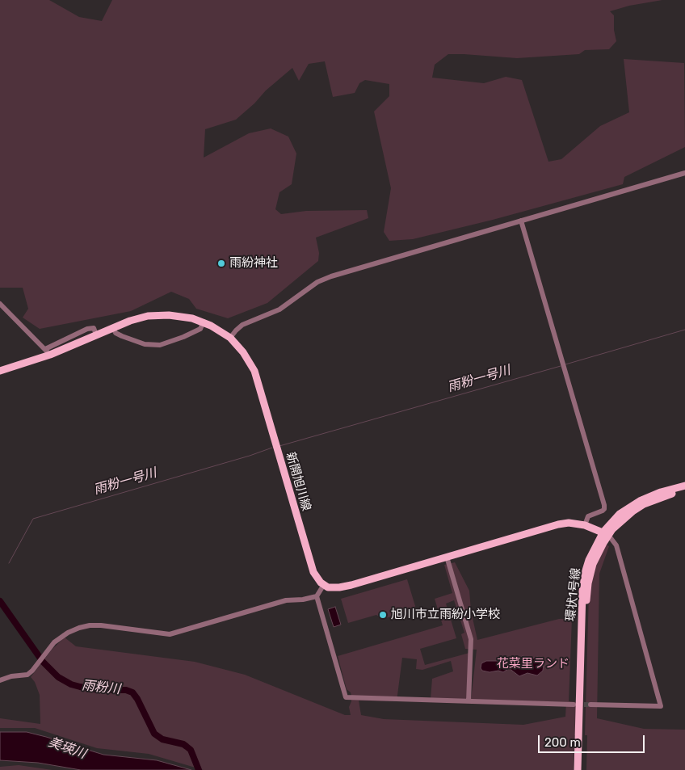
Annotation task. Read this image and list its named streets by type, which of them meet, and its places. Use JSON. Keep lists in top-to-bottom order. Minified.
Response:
{"streets":{"main road":["新開旭川線","環状1号線"]},"water":["雨粉一号川","雨粉川","美瑛川"],"parks":["花菜里ランド"],"places":["雨紛神社","旭川市立雨紛小学校"],"scale_bar":"200 m"}
